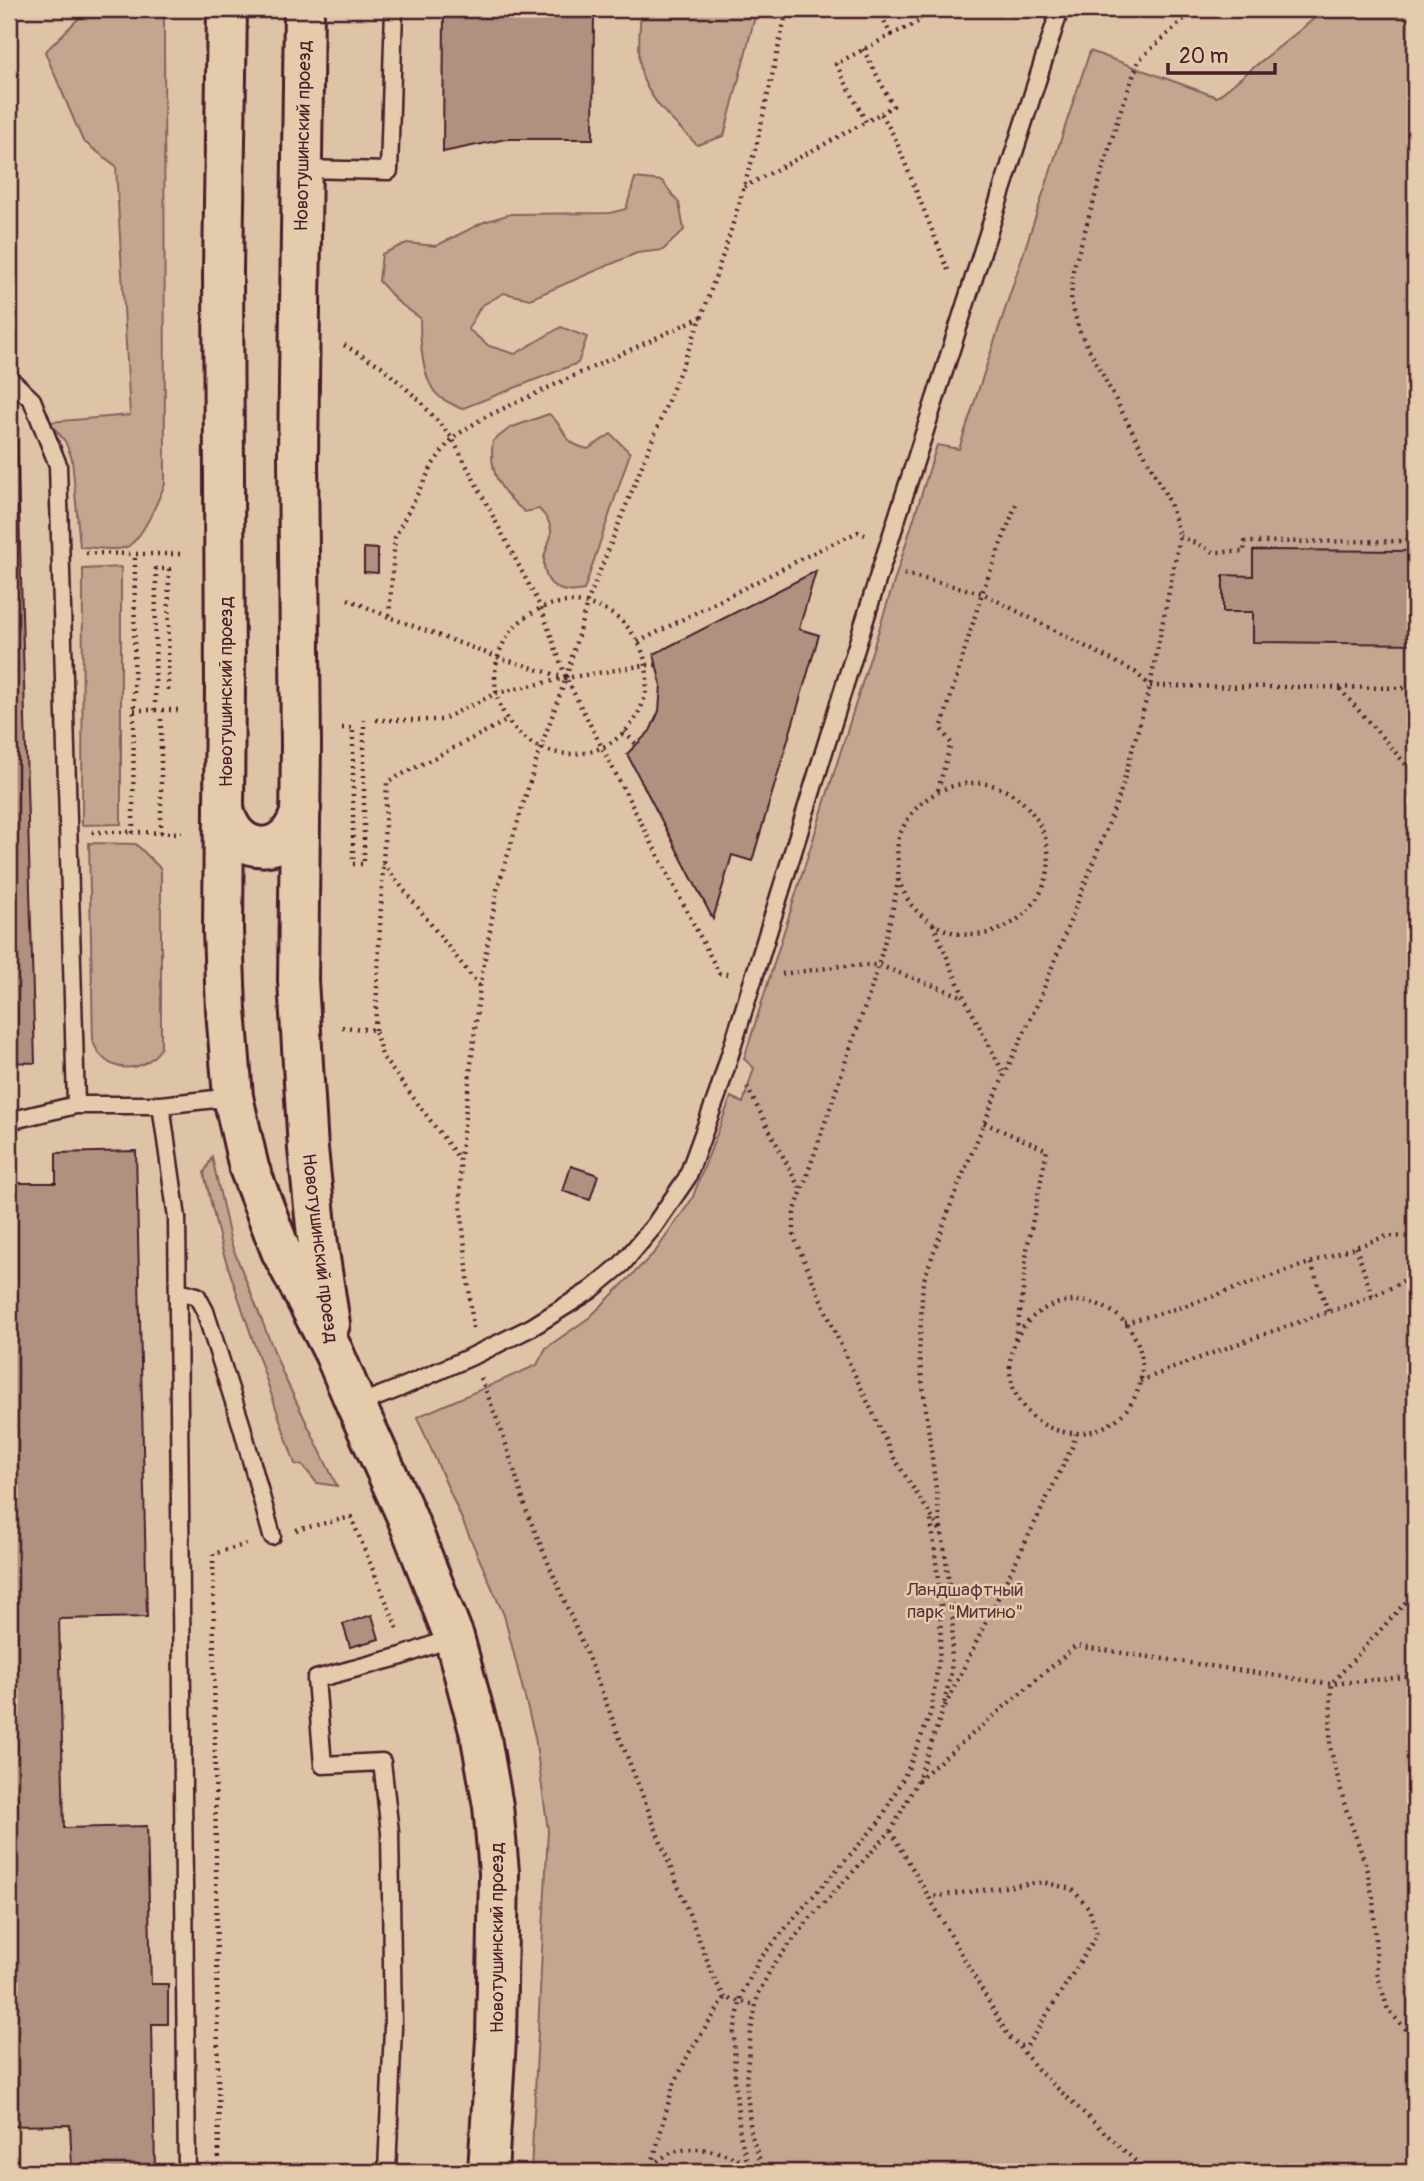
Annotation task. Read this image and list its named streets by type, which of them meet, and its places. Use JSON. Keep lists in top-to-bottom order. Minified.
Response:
{"streets":{"main road":["Новотушинский проезд"]},"parks":["Ландшафтный парк \"Митино\""],"scale_bar":"20 m"}
